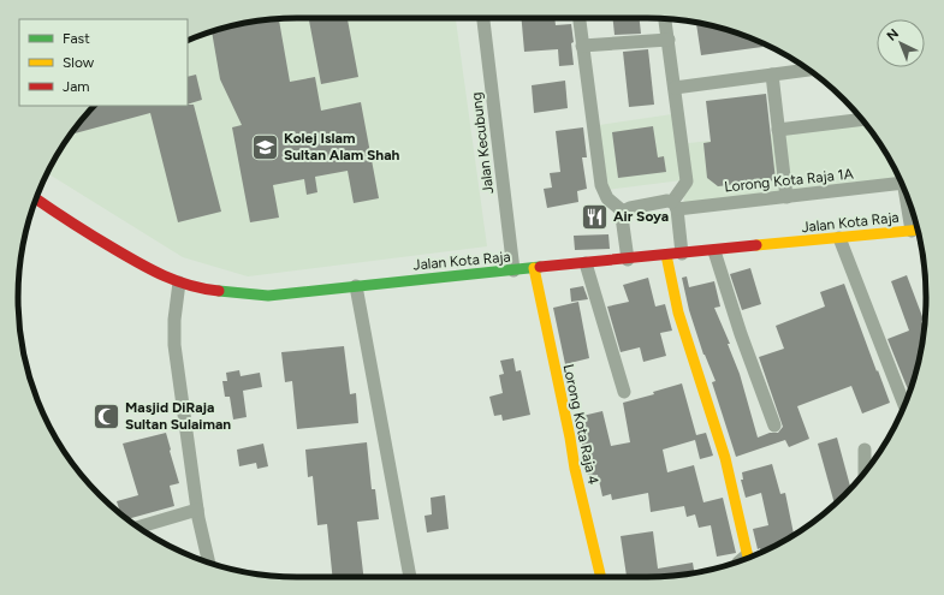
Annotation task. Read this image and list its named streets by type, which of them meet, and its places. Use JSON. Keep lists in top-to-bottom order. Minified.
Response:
{"streets":{"main road":["Jalan Kota Raja","Lorong Kota Raja 4"],"street":["Jalan Kecubung","Lorong Kota Raja 1A"]},"crossings":[["Jalan Kecubung","Jalan Kota Raja"],["Jalan Kota Raja","Lorong Kota Raja 4"]],"places":{"school or university":["Kolej Islam Sultan Alam Shah"],"restaurant":["Air Soya"],"mosque":["Masjid DiRaja Sultan Sulaiman"]},"legend":["Fast","Slow","Jam"],"north":"top left"}
